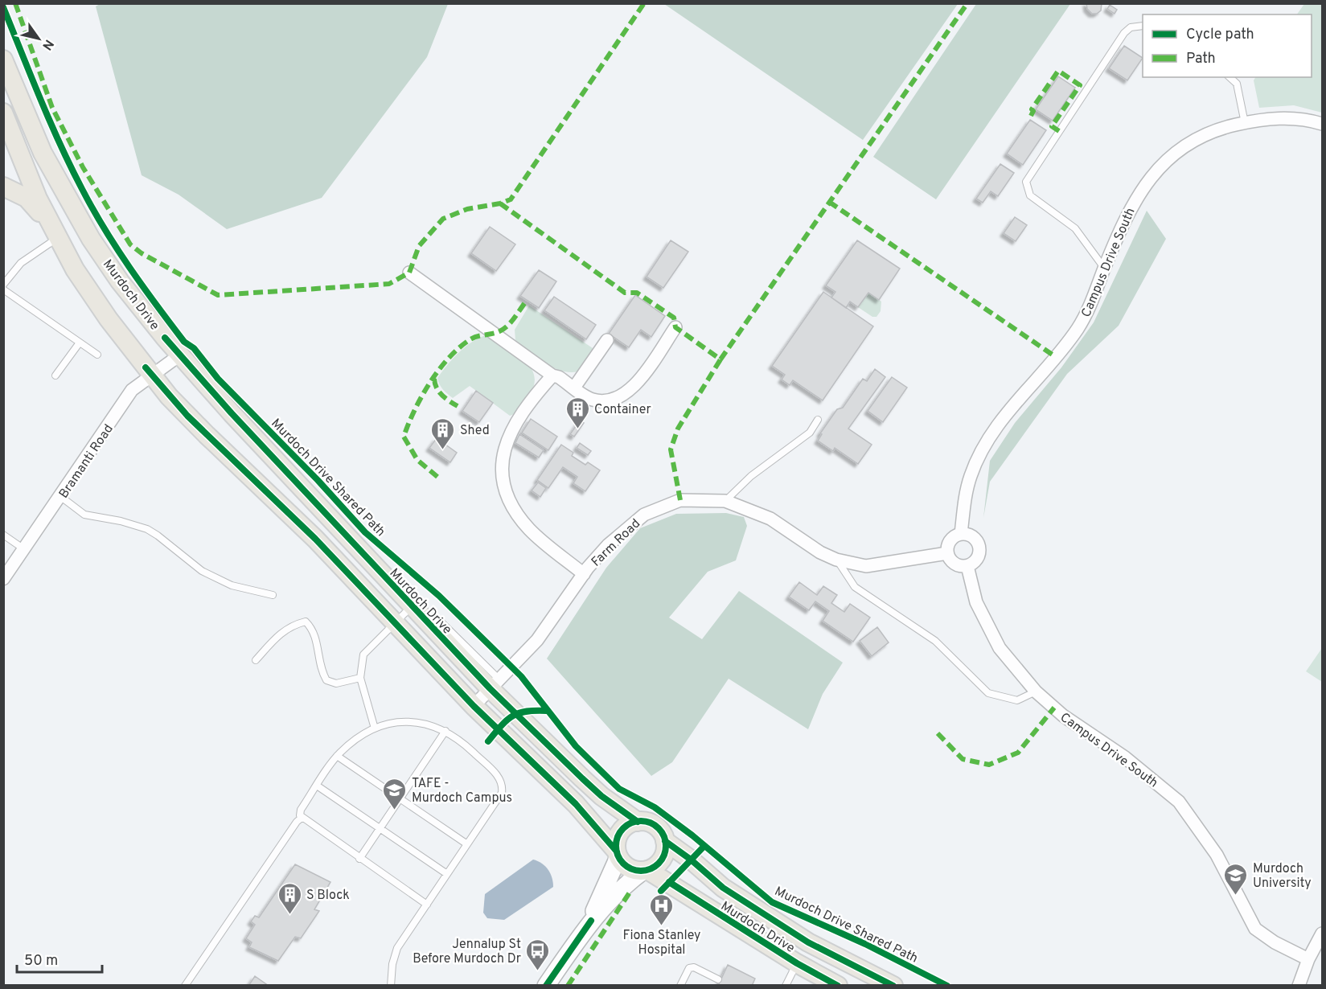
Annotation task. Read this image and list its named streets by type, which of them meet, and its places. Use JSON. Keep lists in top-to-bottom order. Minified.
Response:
{"streets":{"main road":["Murdoch Drive"],"street":["Campus Drive South","Bramanti Road","Farm Road"],"cycle path":["Murdoch Drive Shared Path"]},"crossings":[["Campus Drive South","Farm Road"],["Murdoch Drive","Bramanti Road"],["Murdoch Drive","Farm Road"]],"places":{"building":["Container","Shed","S Block"],"school or university":["TAFE - Murdoch Campus","Murdoch University"],"hospital":["Fiona Stanley Hospital"],"bus stop":["Jennalup St Before Murdoch Dr"]},"legend":["Cycle path","Path"],"scale_bar":"50 m","north":"bottom right"}
